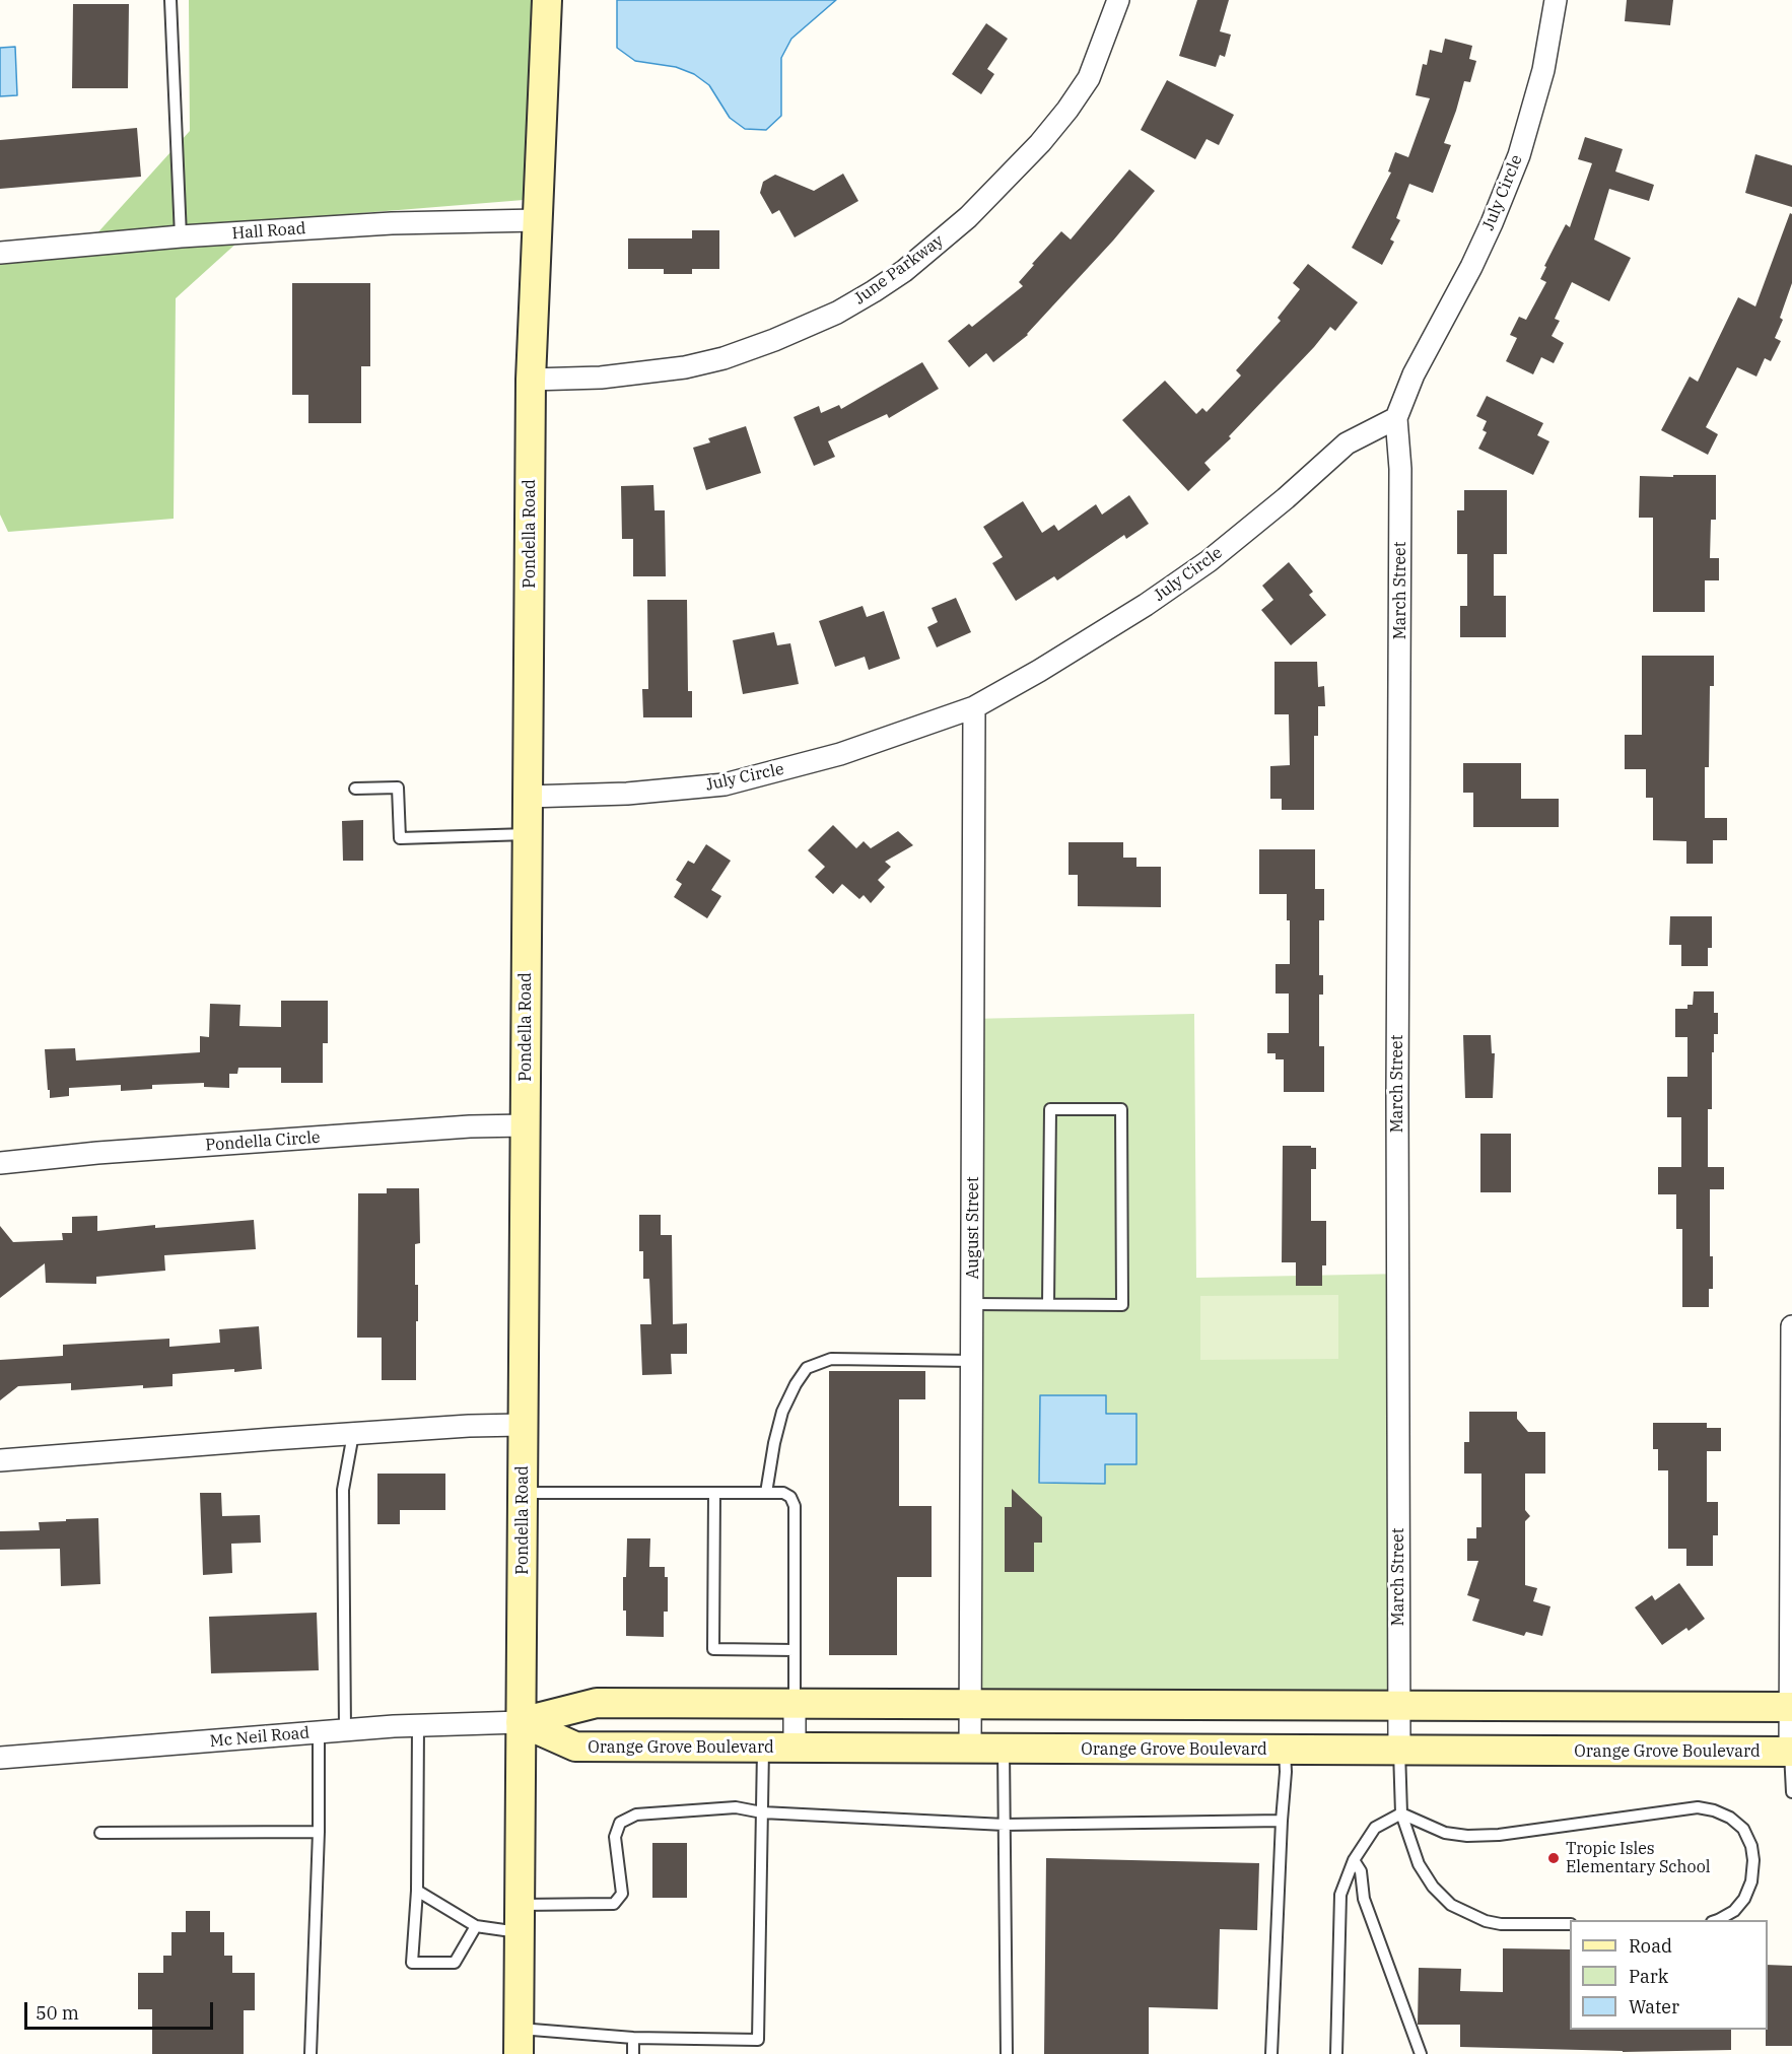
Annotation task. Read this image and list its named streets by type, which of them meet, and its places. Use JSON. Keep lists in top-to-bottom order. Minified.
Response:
{"streets":{"street":["July Circle","Hall Road","June Parkway","Pondella Road","March Street","Pondella Circle","August Street","Mc Neil Road","Orange Grove Boulevard"]},"crossings":[["July Circle","Pondella Road"],["July Circle","March Street"],["July Circle","August Street"],["Hall Road","Pondella Road"],["June Parkway","Pondella Road"],["Pondella Road","Pondella Circle"],["Pondella Road","Mc Neil Road"],["Pondella Road","Orange Grove Boulevard"],["March Street","Orange Grove Boulevard"],["August Street","Orange Grove Boulevard"],["Mc Neil Road","Orange Grove Boulevard"]],"places":["Tropic Isles Elementary School"],"legend":["Road","Park","Water"],"scale_bar":"50 m"}
